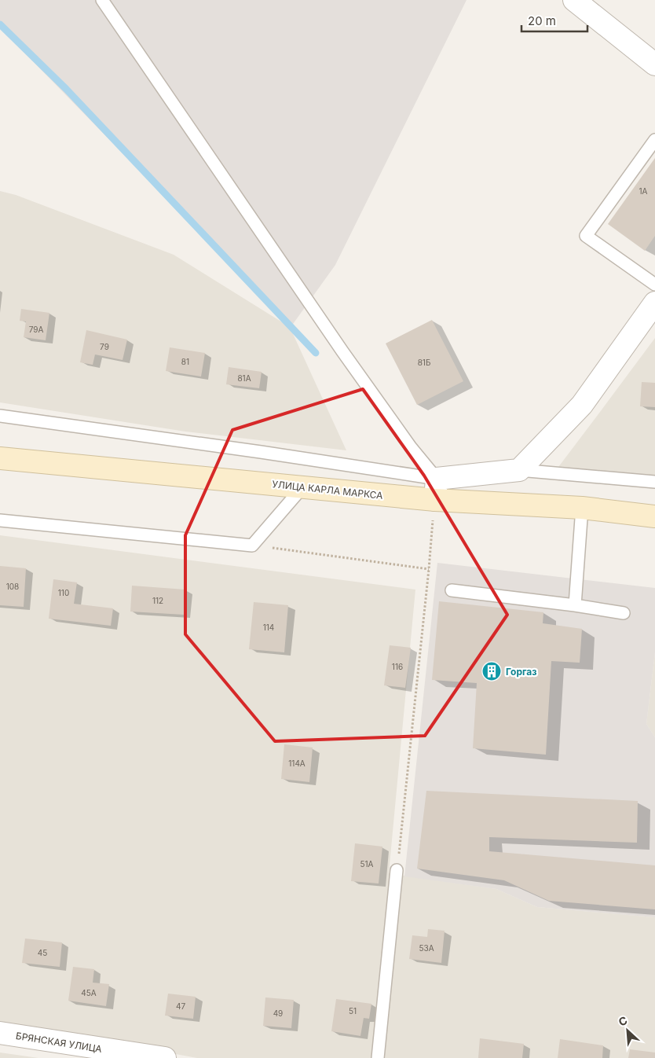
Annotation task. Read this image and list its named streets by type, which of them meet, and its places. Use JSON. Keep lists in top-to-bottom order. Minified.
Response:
{"streets":{"main road":["УЛИЦА КАРЛА МАРКСА"],"street":["БРЯНСКАЯ УЛИЦА"]},"places":{"building":["Горгаз"]},"house_numbers":["1А","79А","79","81","81Б","81А","108","110","112","114","116","114А","51А","53А","45","45А","47","51","49"],"scale_bar":"20 m","north":"top left"}
